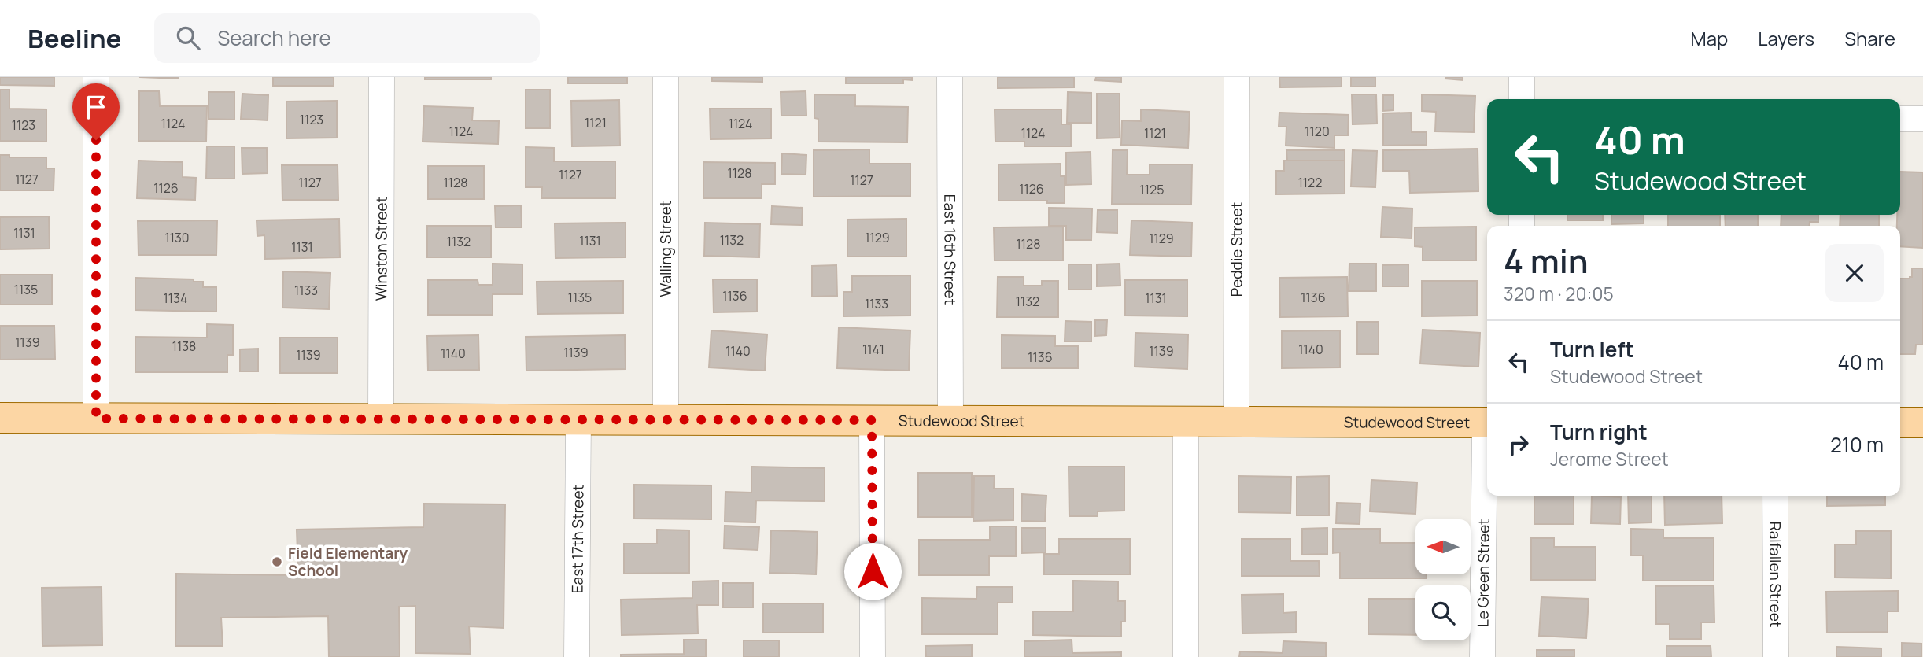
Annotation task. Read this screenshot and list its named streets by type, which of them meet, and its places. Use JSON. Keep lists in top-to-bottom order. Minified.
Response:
{"streets":{"main road":["Studewood Street"],"street":["Winston Street","Walling Street","East 16th Street","Peddie Street","East 17th Street","Le Green Street","Ralfallen Street"]},"crossings":[["Winston Street","Studewood Street"],["Walling Street","Studewood Street"],["East 16th Street","Studewood Street"],["Peddie Street","Studewood Street"],["Studewood Street","East 17th Street"]],"places":["Field Elementary School"],"house_numbers":["1123","1121","1124","1124","1123","1124","1120","1124","1121","1128","1127","1127","1127","1127","1128","1122","1126","1126","1125","1131","1130","1129","1129","1132","1131","1132","1128","1131","1135","1133","1136","1135","1136","1134","1131","1132","1133","1139","1138","1141","1140","1140","1139","1139","1140","1139","1136"],"north":"left","page":{"header":"Beeline","search":"Search here","nav":["Map","Layers","Share"],"turn":["40 m","Studewood Street"],"heading":["4 min","320 m · 20:05"],"list":[{"name":"Turn left","note":"Studewood Street","value":"40 m"},{"name":"Turn right","note":"Jerome Street","value":"210 m"}]}}
